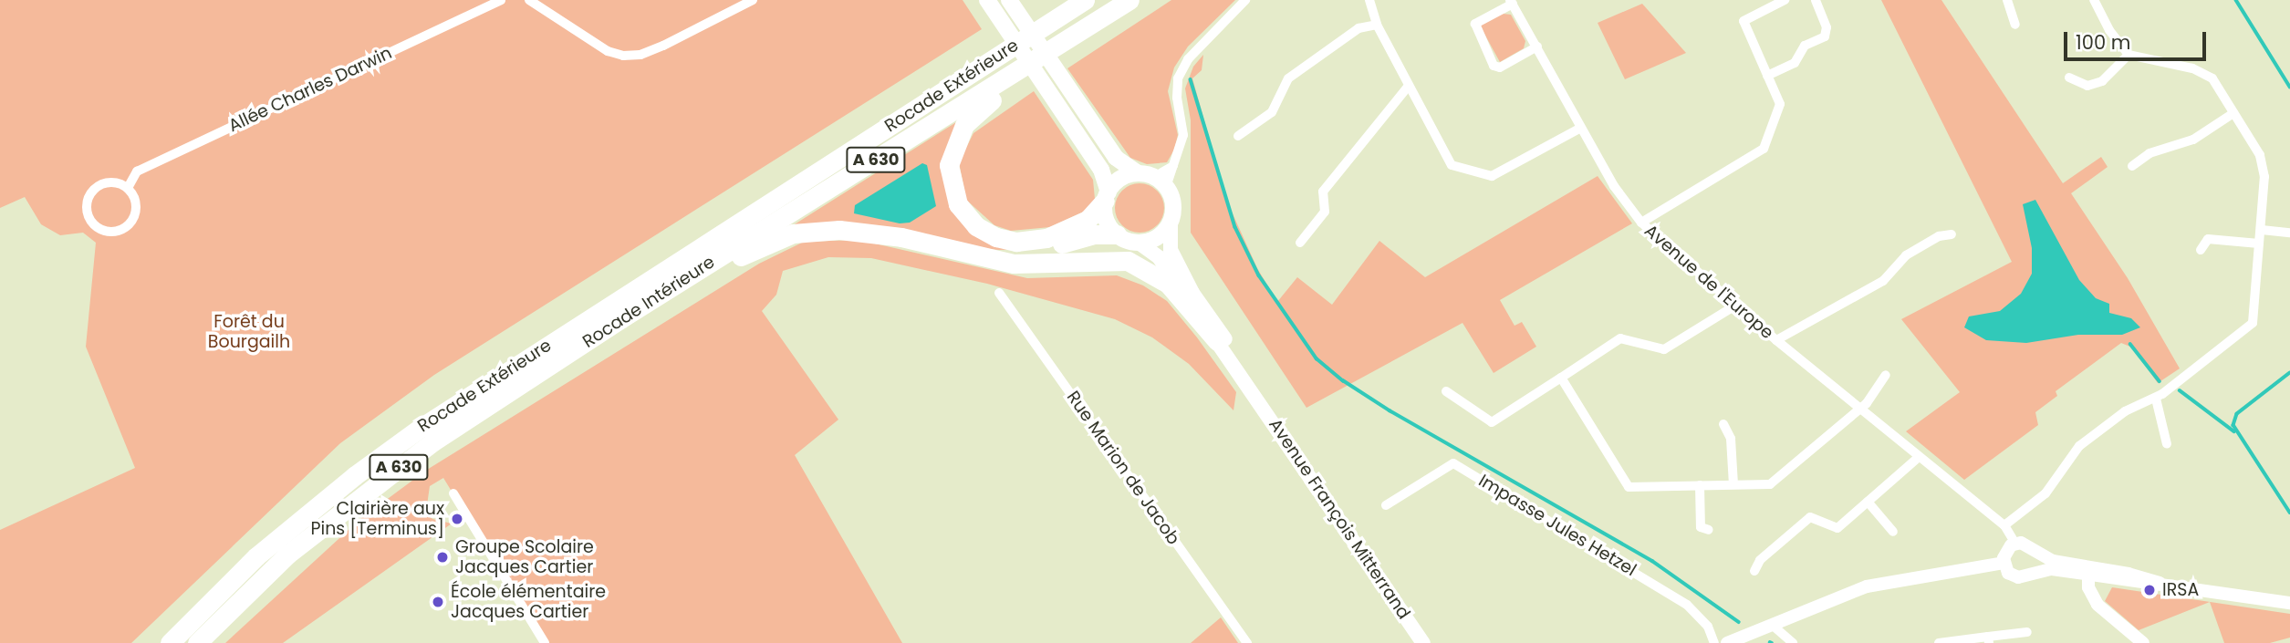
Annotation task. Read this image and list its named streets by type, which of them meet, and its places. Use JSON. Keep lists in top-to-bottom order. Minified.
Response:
{"streets":{"highway":["Rocade Extérieure","A 630","Rocade Intérieure"],"main road":["Avenue François Mitterrand"],"street":["Allée Charles Darwin","Avenue de l'Europe","Rue Marion de Jacob","Impasse Jules Hetzel"]},"parks":["Forêt du Bourgailh"],"places":["Clairière aux Pins [Terminus]","Groupe Scolaire Jacques Cartier","IRSA","École élémentaire Jacques Cartier"],"scale_bar":"100 m"}
